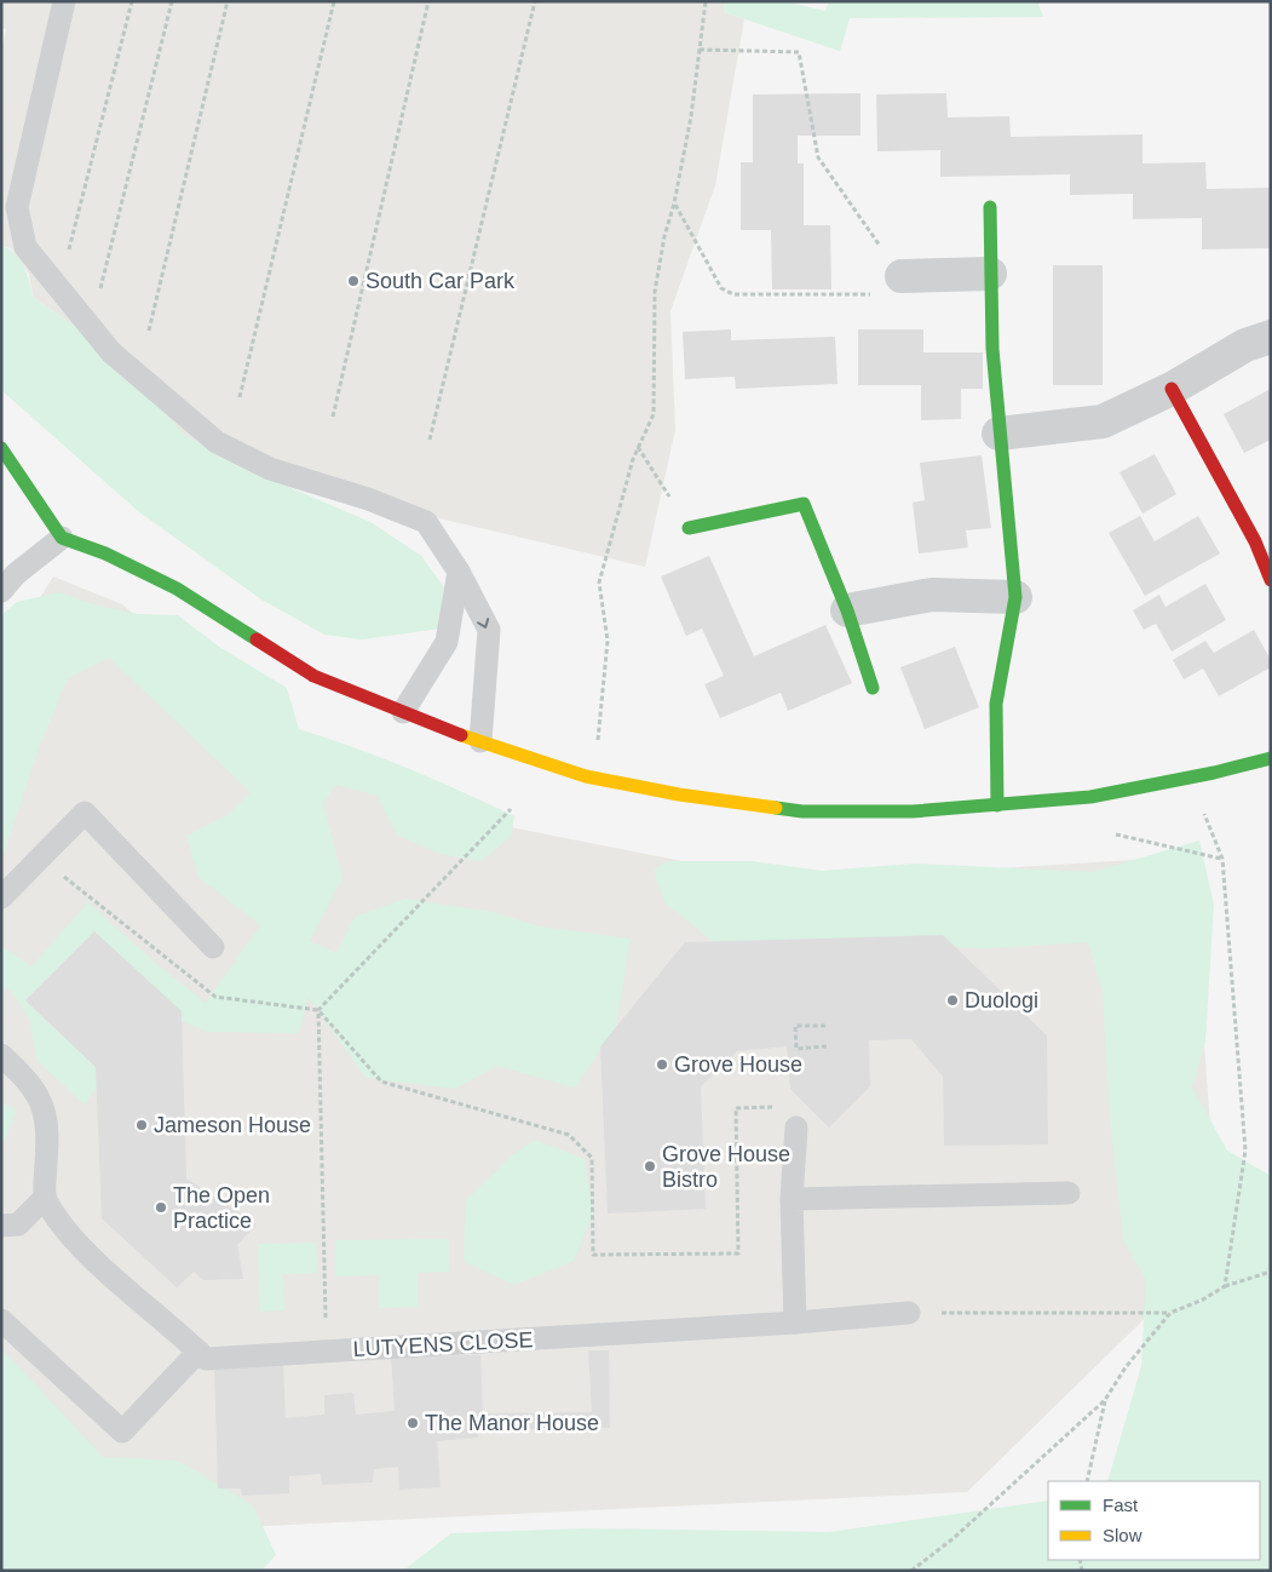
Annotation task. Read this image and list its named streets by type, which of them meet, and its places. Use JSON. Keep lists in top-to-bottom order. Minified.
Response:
{"streets":{"lane":["LUTYENS CLOSE"]},"places":["South Car Park","Duologi","Grove House","Jameson House","Grove House Bistro","The Open Practice","The Manor House"],"legend":["Fast","Slow"]}
